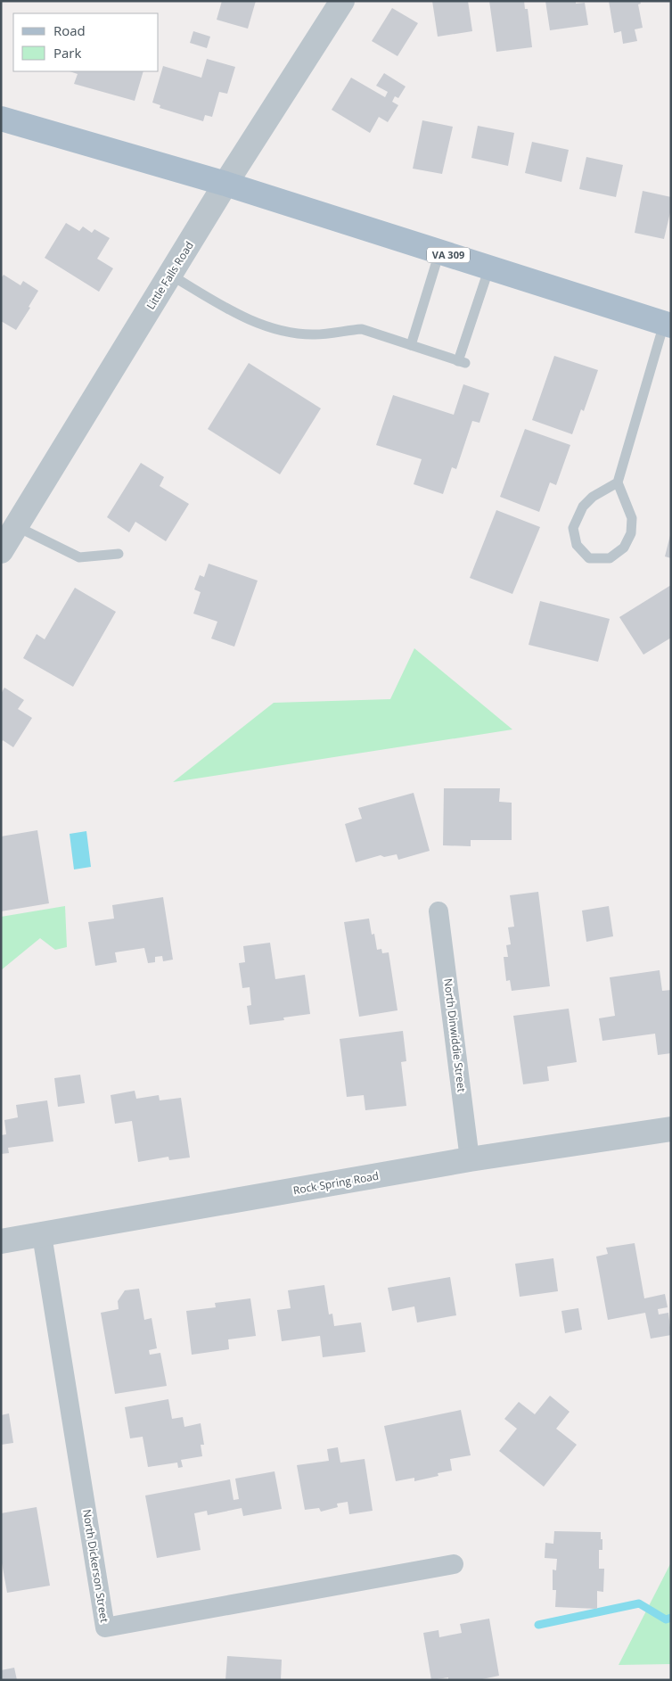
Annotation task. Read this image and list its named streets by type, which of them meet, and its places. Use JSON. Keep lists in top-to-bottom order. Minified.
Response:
{"streets":{"main road":["VA 309"],"street":["Little Falls Road","North Dinwiddie Street","Rock Spring Road","North Dickerson Street"]},"crossings":[["VA 309","Little Falls Road"],["North Dinwiddie Street","Rock Spring Road"],["Rock Spring Road","North Dickerson Street"]],"legend":["Road","Park"]}
